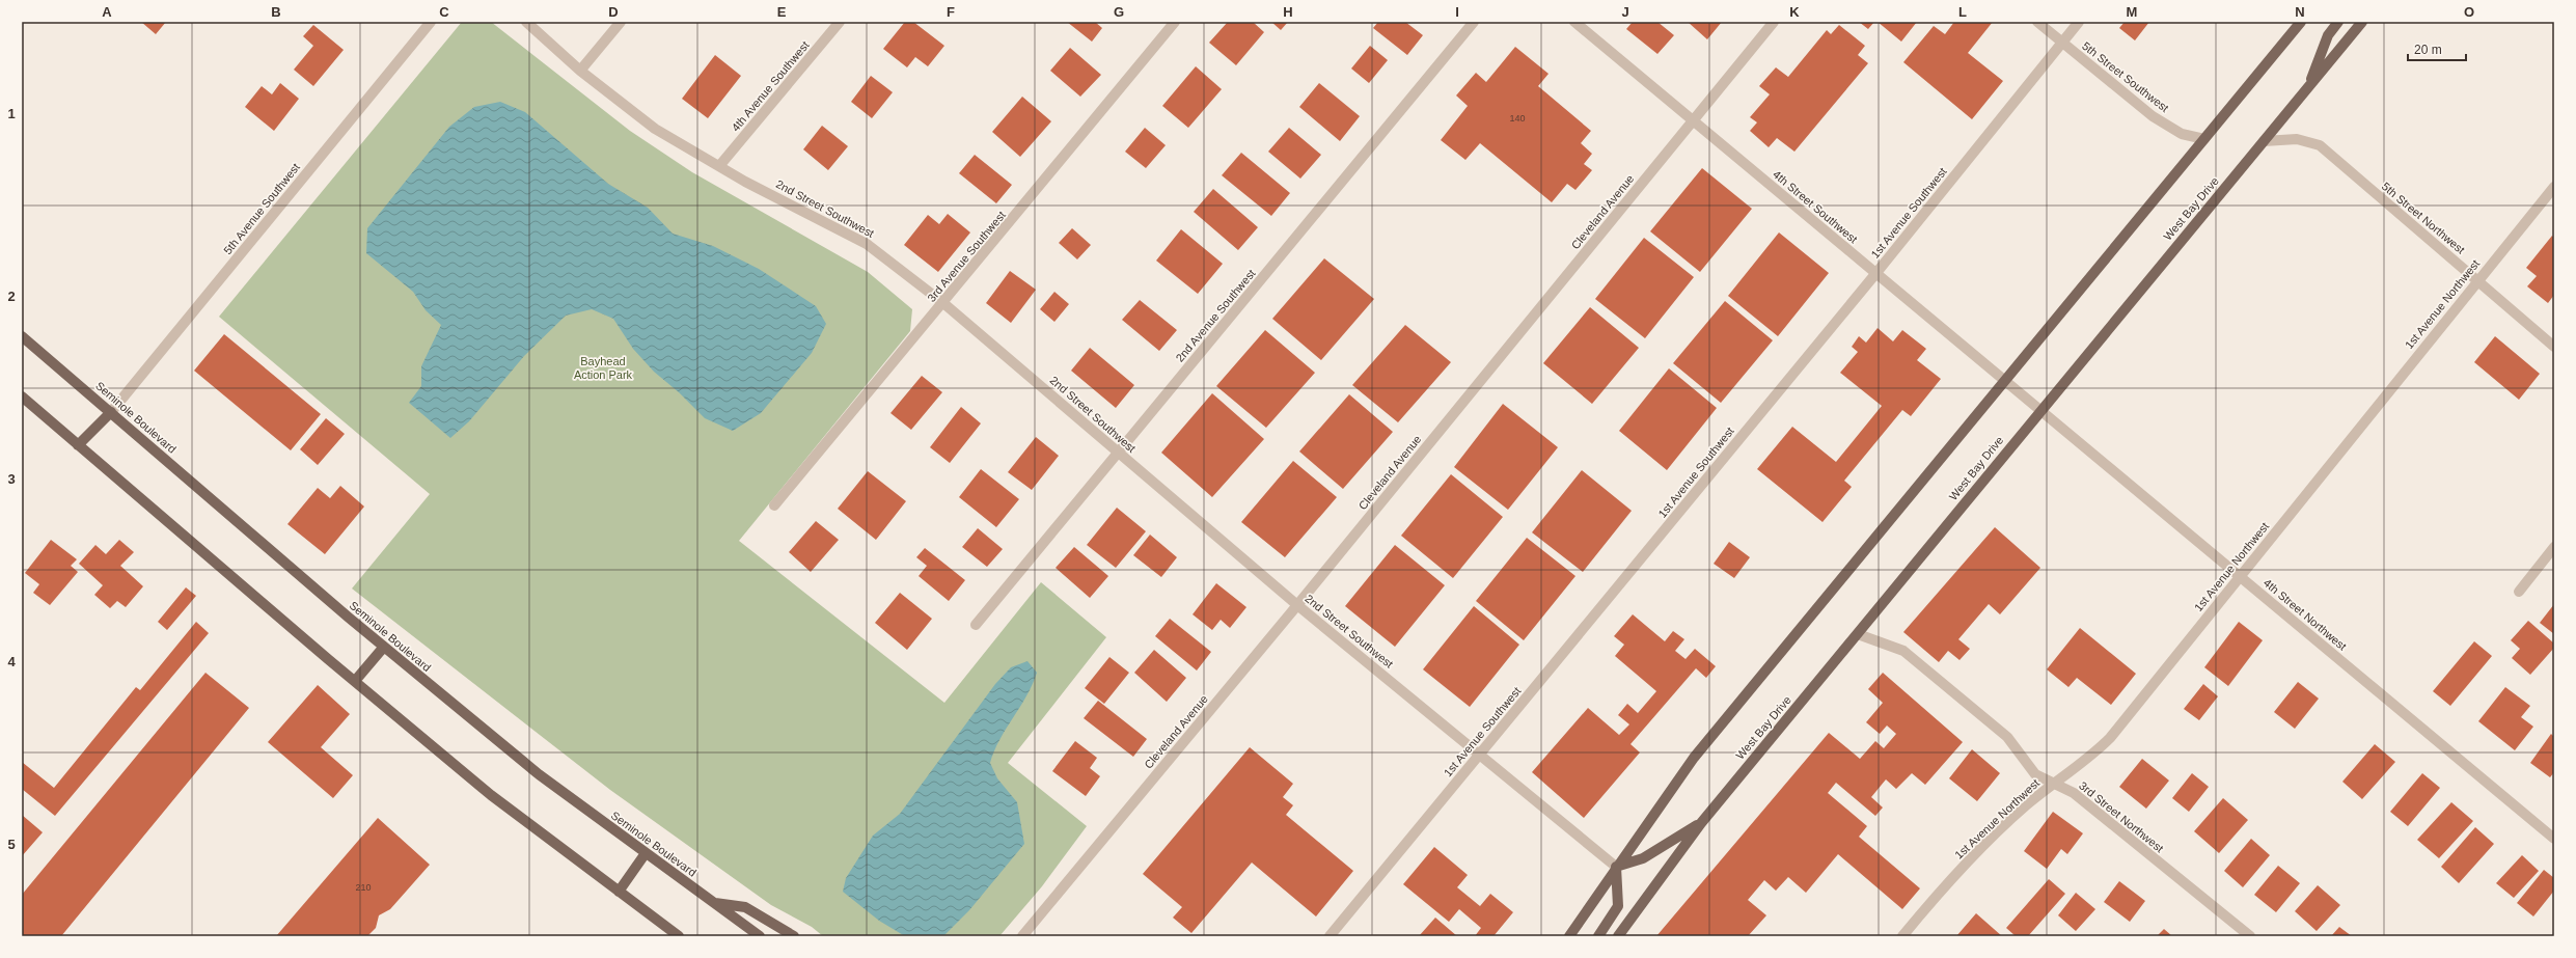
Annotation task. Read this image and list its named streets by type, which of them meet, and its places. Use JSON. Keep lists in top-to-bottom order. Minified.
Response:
{"streets":{"main road":["West Bay Drive","Seminole Boulevard"],"street":["5th Street Southwest","4th Avenue Southwest","4th Street Southwest","5th Avenue Southwest","2nd Street Southwest","Cleveland Avenue","1st Avenue Southwest","5th Street Northwest","3rd Avenue Southwest","1st Avenue Northwest","2nd Avenue Southwest","4th Street Northwest","3rd Street Northwest"]},"crossings":[["5th Street Southwest","1st Avenue Southwest"],["4th Avenue Southwest","2nd Street Southwest"],["4th Street Southwest","West Bay Drive"],["4th Street Southwest","Cleveland Avenue"],["4th Street Southwest","1st Avenue Southwest"],["4th Street Southwest","4th Street Northwest"],["5th Avenue Southwest","Seminole Boulevard"],["2nd Street Southwest","Cleveland Avenue"],["2nd Street Southwest","1st Avenue Southwest"],["2nd Street Southwest","3rd Avenue Southwest"],["2nd Street Southwest","2nd Avenue Southwest"],["West Bay Drive","5th Street Northwest"],["West Bay Drive","4th Street Northwest"],["West Bay Drive","3rd Street Northwest"],["5th Street Northwest","1st Avenue Northwest"],["1st Avenue Northwest","4th Street Northwest"],["1st Avenue Northwest","3rd Street Northwest"]],"parks":["Bayhead Action Park"],"house_numbers":["140","210"],"scale_bar":"20 m","grid":{"columns":["A","B","C","D","E","F","G","H","I","J","K","L","M","N","O"],"rows":["1","2","3","4","5"]}}
